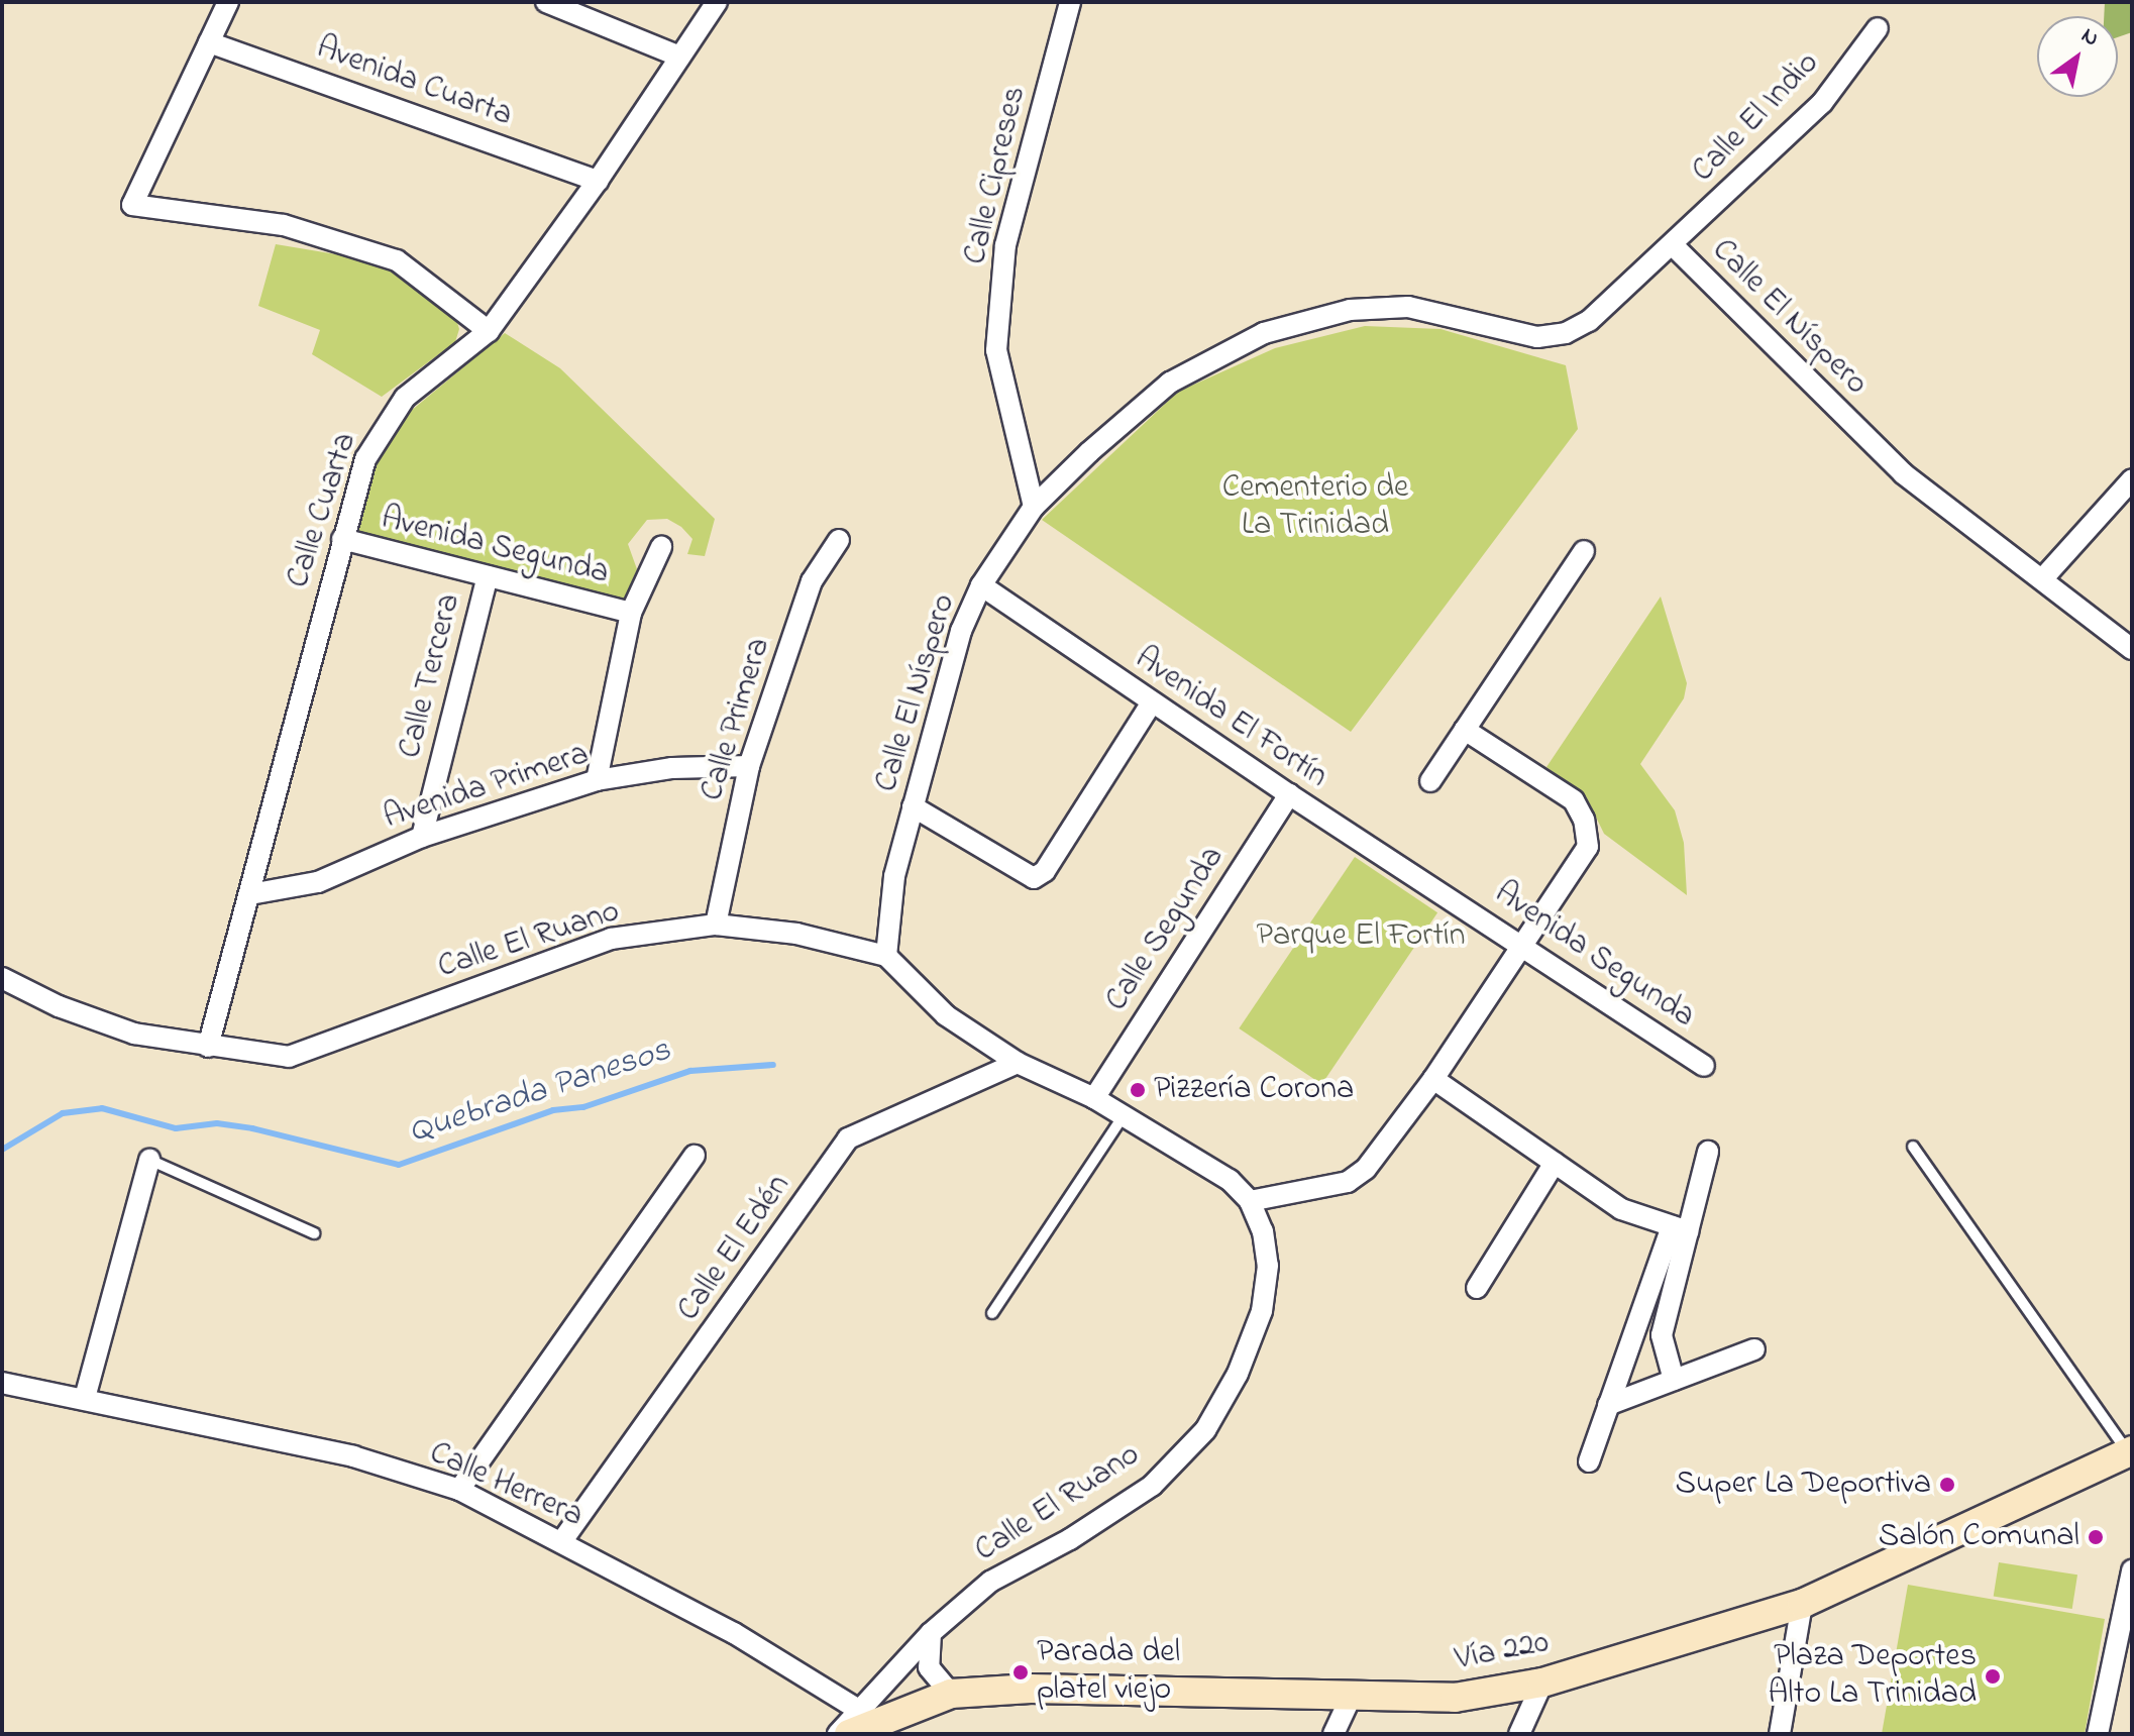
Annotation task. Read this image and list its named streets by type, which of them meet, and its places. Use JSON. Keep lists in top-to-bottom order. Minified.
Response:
{"streets":{"main road":["Vía 220"],"street":["Avenida Cuarta","Calle El Indio","Calle Cipreses","Calle El Níspero","Calle Cuarta","Avenida Segunda","Calle Tercera","Avenida El Fortín","Calle Primera","Avenida Primera","Calle Segunda","Calle El Ruano","Calle El Edén","Calle Herrera"]},"crossings":[["Avenida Cuarta","Calle Cuarta"],["Calle El Indio","Calle El Níspero"],["Calle Cipreses","Calle El Níspero"],["Calle El Níspero","Avenida El Fortín"],["Calle El Níspero","Calle El Ruano"],["Calle Cuarta","Avenida Segunda"],["Calle Cuarta","Avenida Primera"],["Calle Cuarta","Calle El Ruano"],["Avenida Segunda","Calle Tercera"],["Avenida Segunda","Avenida El Fortín"],["Calle Tercera","Avenida Primera"],["Avenida El Fortín","Calle Segunda"],["Calle Primera","Avenida Primera"],["Calle Primera","Calle El Ruano"],["Calle Segunda","Calle El Ruano"],["Calle El Ruano","Calle El Edén"],["Calle El Ruano","Calle Herrera"],["Calle El Ruano","Vía 220"],["Calle El Edén","Calle Herrera"],["Calle Herrera","Vía 220"]],"water":["Quebrada Panesos"],"parks":["Cementerio de La Trinidad","Parque El Fortín"],"places":["Pizzería Corona","Super La Deportiva","Salón Comunal","Parada del platel viejo","Plaza Deportes Alto La Trinidad"],"north":"top right"}
